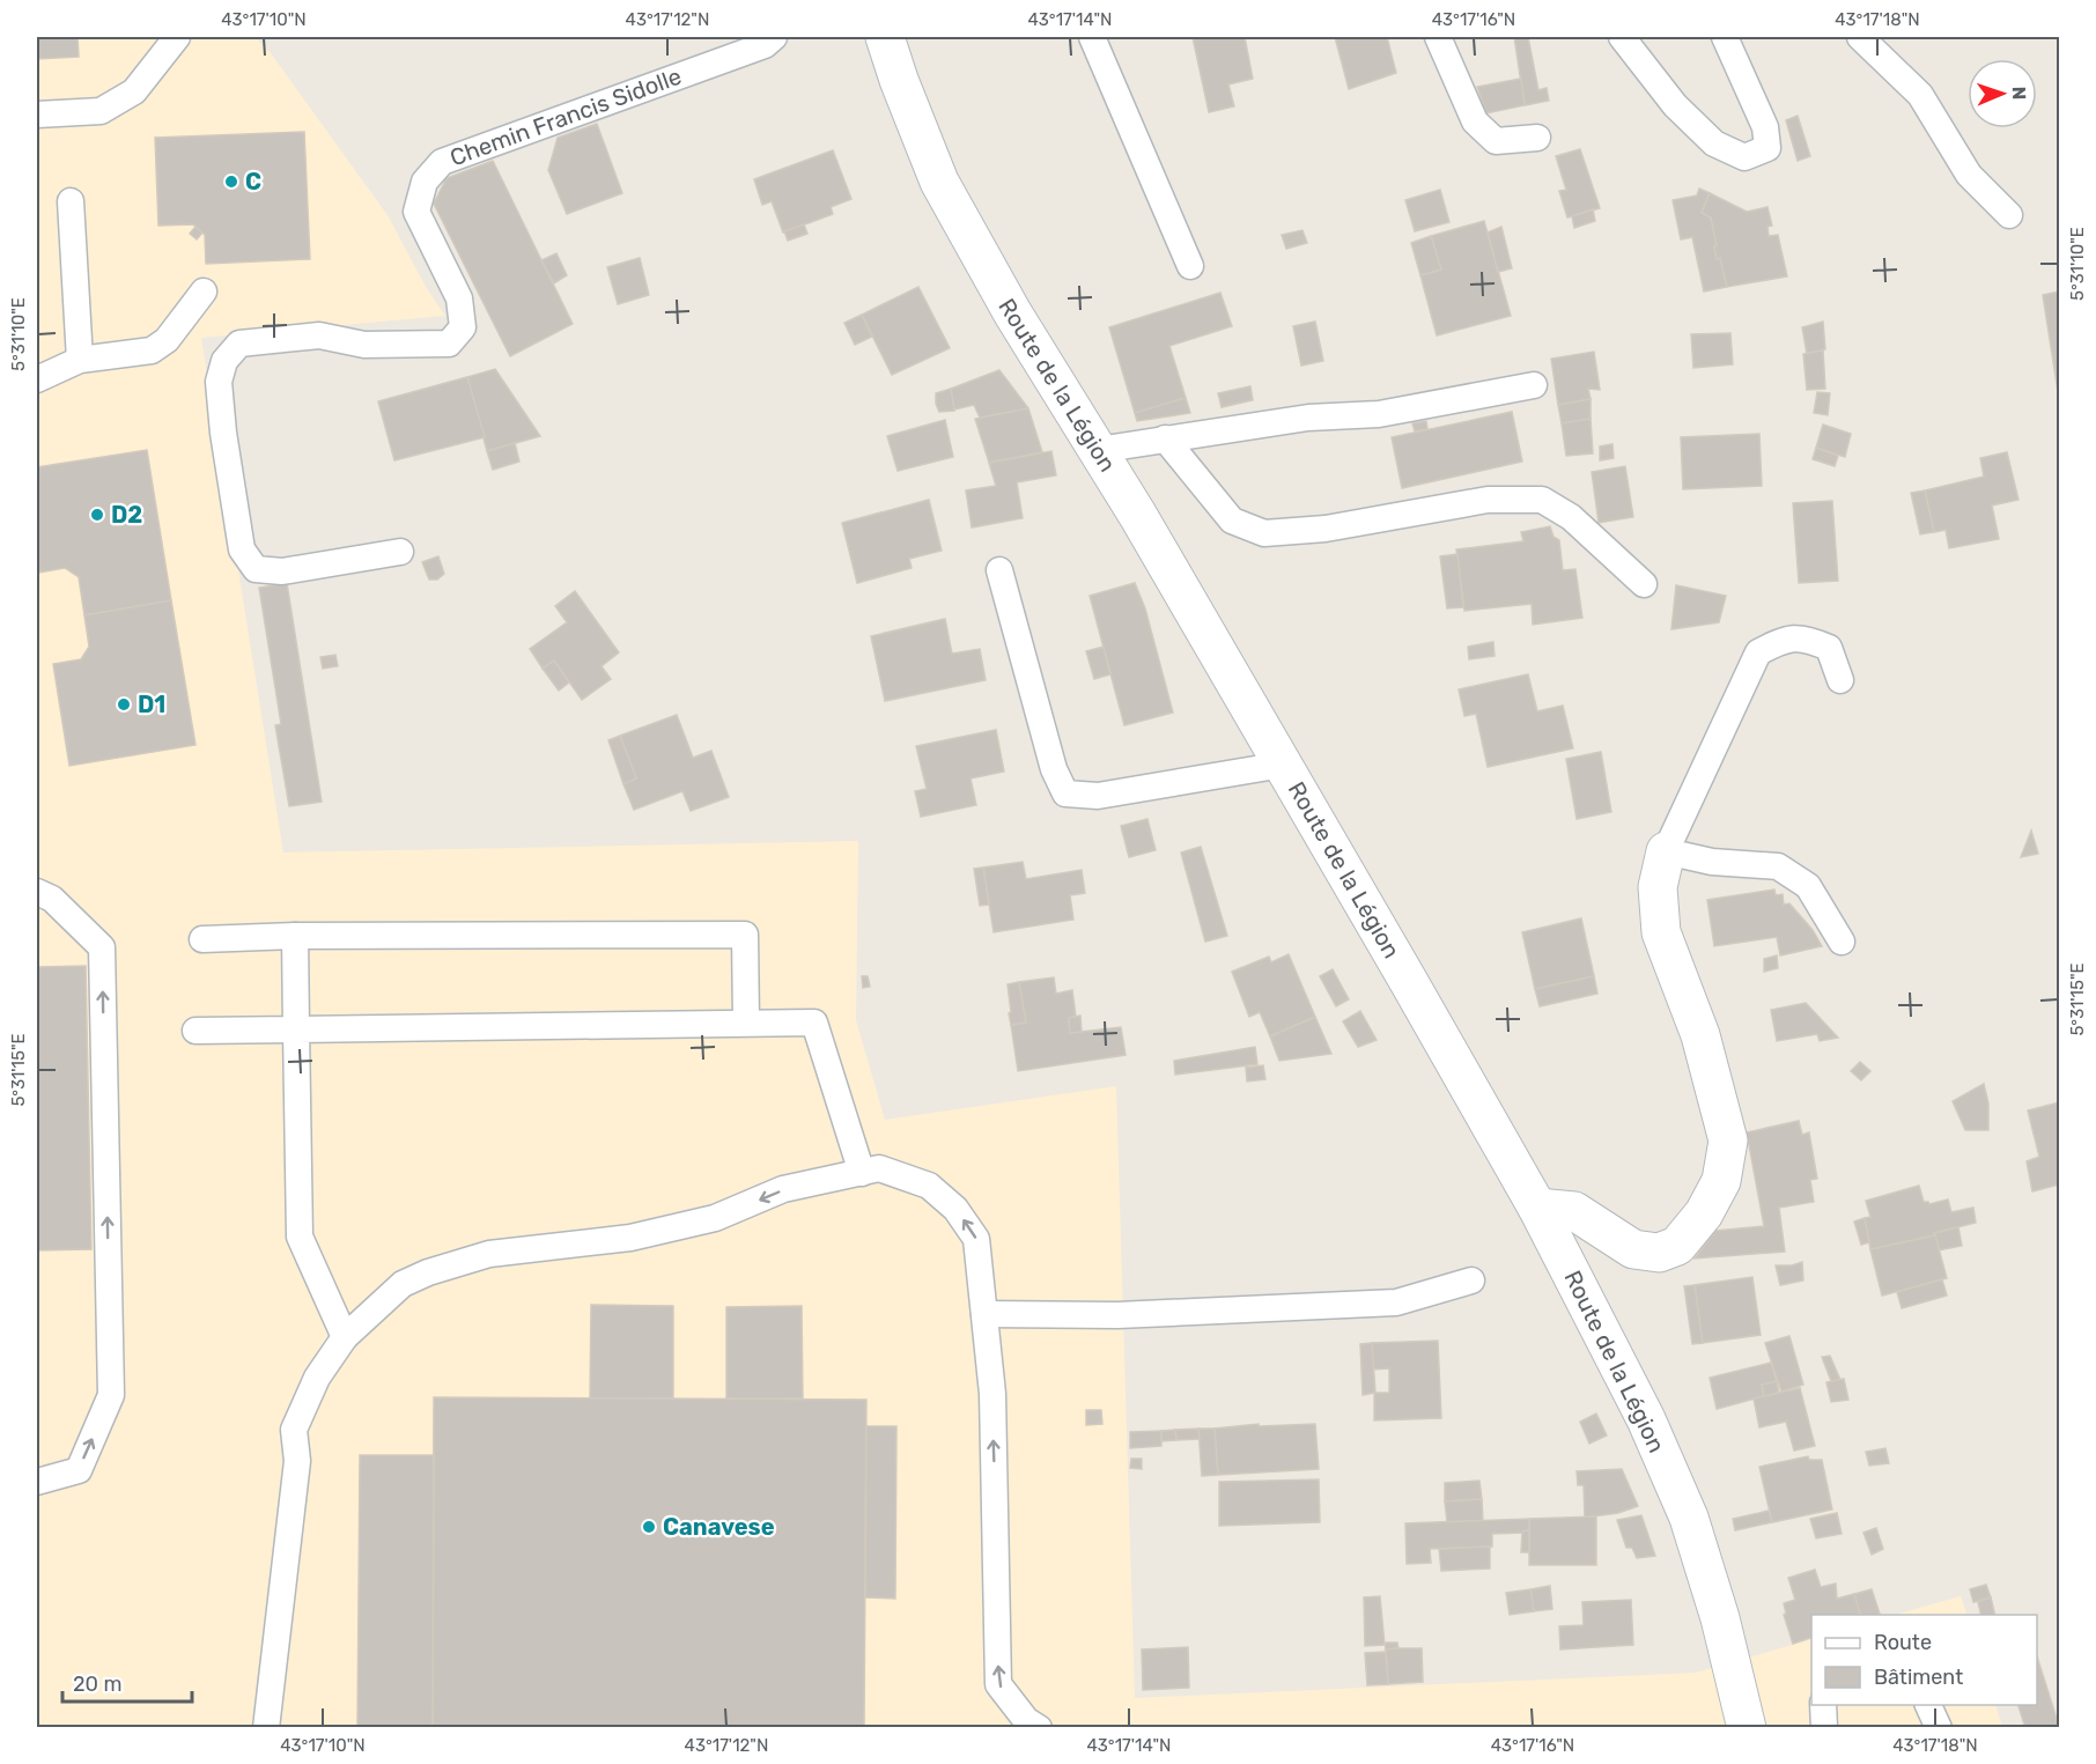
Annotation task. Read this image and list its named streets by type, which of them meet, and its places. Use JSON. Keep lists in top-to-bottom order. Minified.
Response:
{"streets":{"main road":["Route de la Légion"],"lane":["Chemin Francis Sidolle"]},"places":["C","D2","D1","Canavese"],"legend":["Route","Bâtiment"],"scale_bar":"20 m","north":"right","coordinates":["43°17'10\"N","43°17'12\"N","43°17'14\"N","43°17'16\"N","43°17'18\"N","5°31'10\"E","5°31'15\"E"]}
